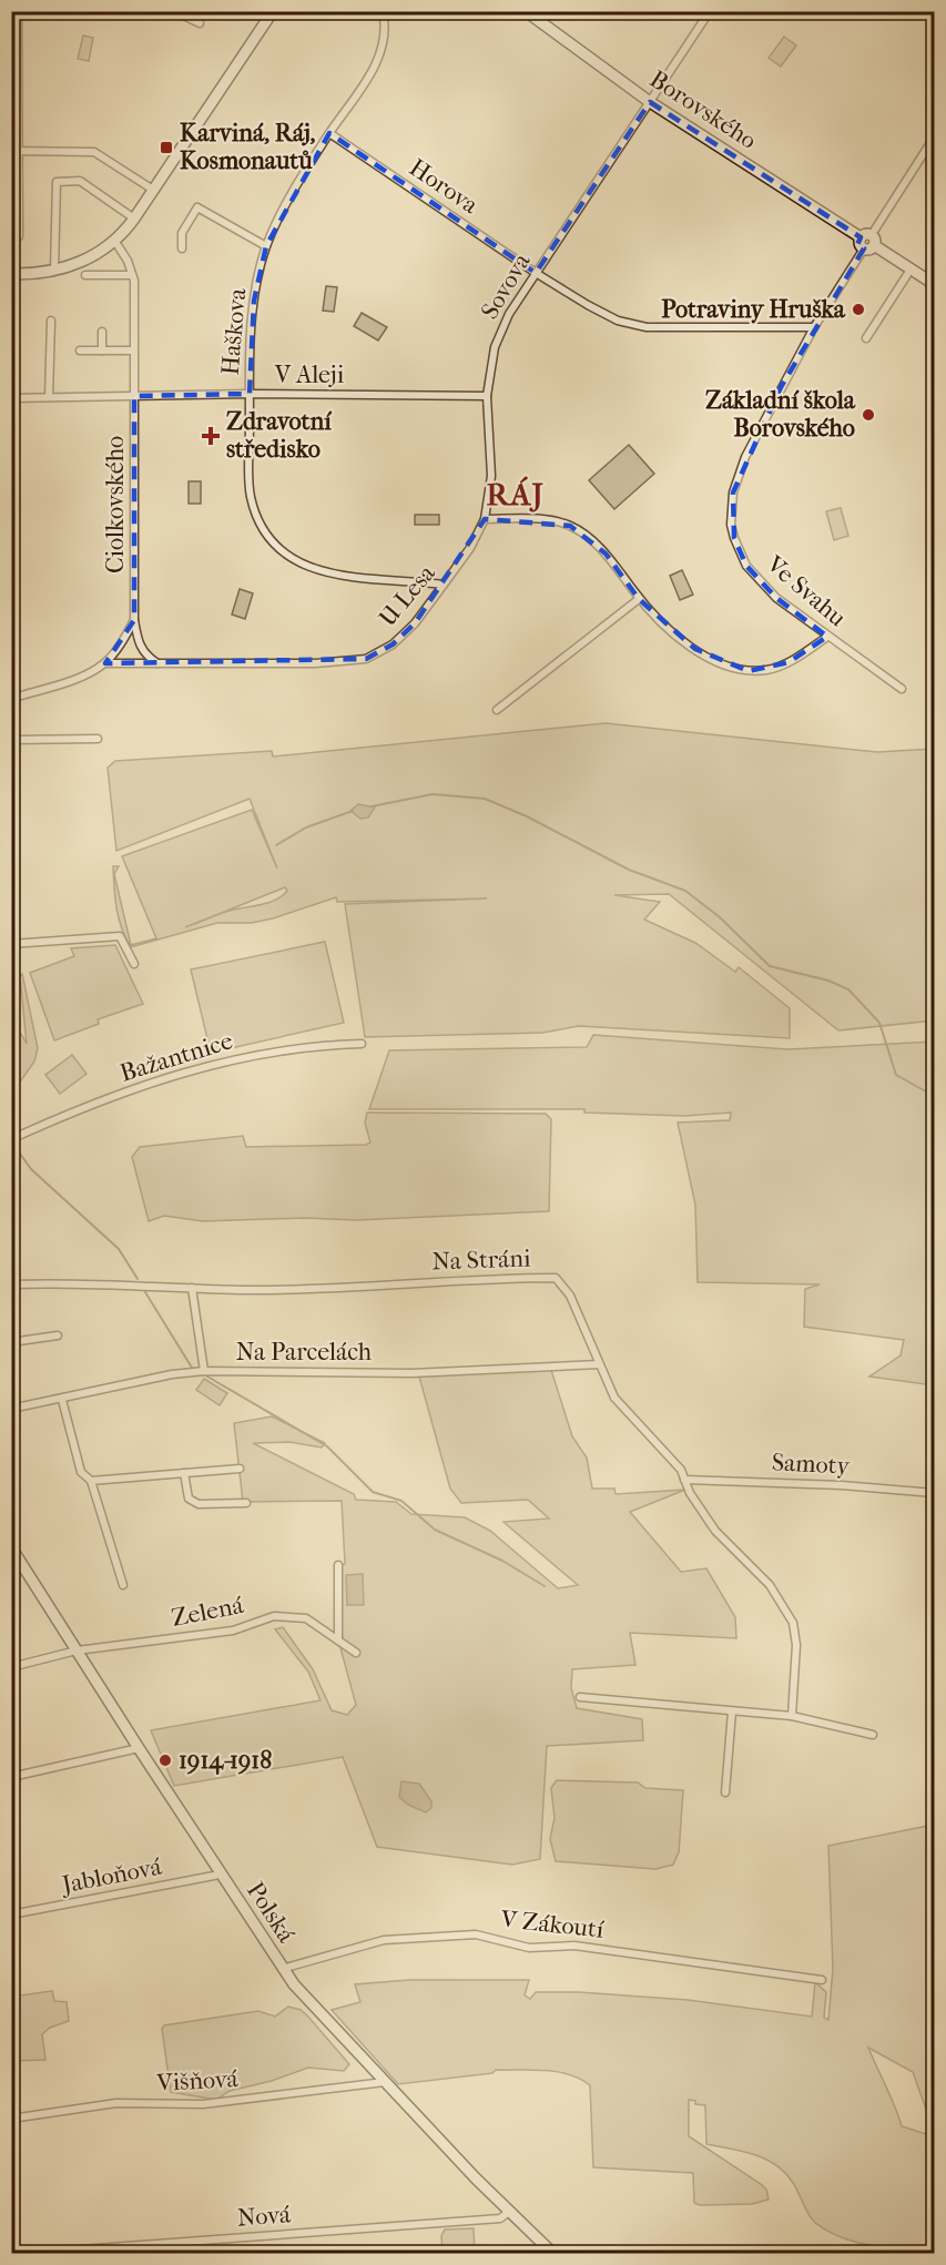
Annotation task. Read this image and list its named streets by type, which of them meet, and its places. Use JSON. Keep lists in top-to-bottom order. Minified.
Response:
{"streets":{"street":["Borovského","Horova","Sovova","Haškova","V Aleji","Ciolkovského","Ve Svahu","U Lesa","Bažantnice","Na Stráni","Na Parcelách","Samoty","Zelená","Jabloňová","Polská","V Zákoutí","Višňová","Nová"]},"crossings":[["Borovského","Sovova"],["Borovského","Ve Svahu"],["Horova","Sovova"],["Horova","Haškova"],["Horova","Ve Svahu"],["Sovova","V Aleji"],["Sovova","U Lesa"],["Haškova","V Aleji"],["Haškova","U Lesa"],["V Aleji","Ciolkovského"],["Na Stráni","Na Parcelách"],["Na Stráni","Samoty"],["Zelená","Polská"],["Jabloňová","Polská"],["Polská","V Zákoutí"],["Polská","Višňová"],["Polská","Nová"]],"districts":["RÁJ"],"places":{"transit":["Karviná, Ráj, Kosmonautů"],"other":["Potraviny Hruška","Základní škola Borovského","1914-1918"],"health":["Zdravotní středisko"]}}
